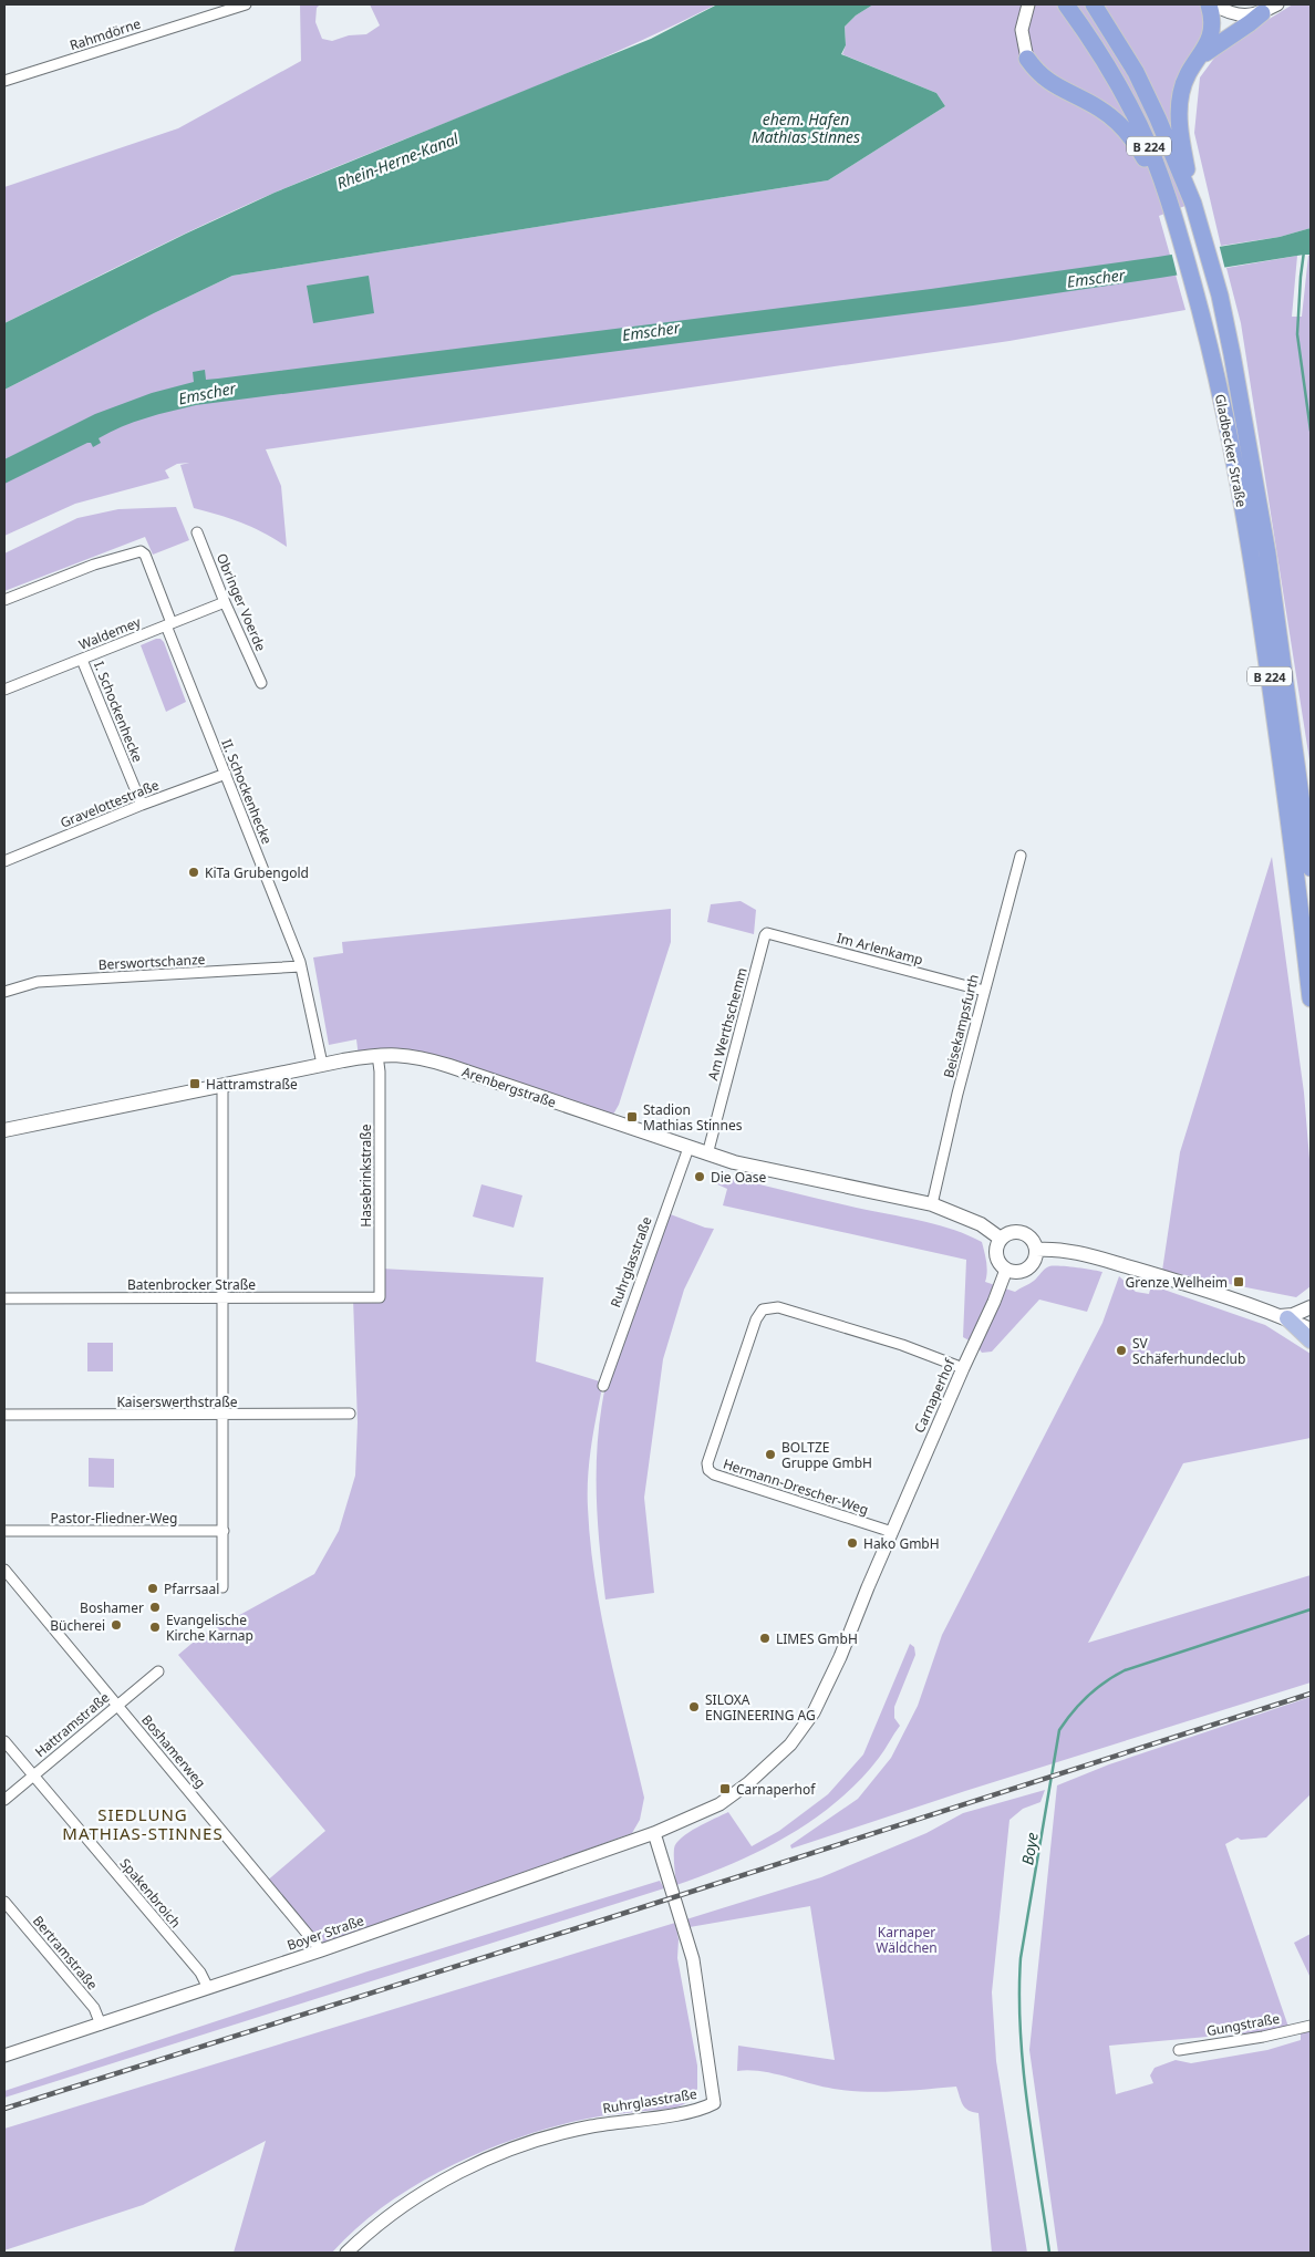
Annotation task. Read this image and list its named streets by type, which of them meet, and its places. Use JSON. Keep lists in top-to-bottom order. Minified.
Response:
{"streets":{"highway":["B 224","Gladbecker Straße"],"main road":["Arenbergstraße"],"street":["Rahmdörne","Obringer Voerde","Waldemey","I. Schockenhecke","II. Schockenhecke","Gravelottestraße","Im Arlenkamp","Berswortschanze","Am Werthschemm","Beisekampsfurth","Hasebrinkstraße","Ruhrglasstraße","Batenbrocker Straße","Carnaperhof","Kaiserswerthstraße","Hermann-Drescher-Weg","Pastor-Fliedner-Weg","Hattramstraße","Boshamerweg","Spakenbroich","Boyer Straße","Bertramstraße","Gungstraße"]},"crossings":[["Obringer Voerde","Waldemey"],["Waldemey","I. Schockenhecke"],["Waldemey","II. Schockenhecke"],["I. Schockenhecke","Gravelottestraße"],["II. Schockenhecke","Gravelottestraße"],["II. Schockenhecke","Berswortschanze"],["II. Schockenhecke","Arenbergstraße"],["Im Arlenkamp","Am Werthschemm"],["Im Arlenkamp","Beisekampsfurth"],["Am Werthschemm","Arenbergstraße"],["Beisekampsfurth","Arenbergstraße"],["Arenbergstraße","Hasebrinkstraße"],["Arenbergstraße","Ruhrglasstraße"],["Arenbergstraße","Carnaperhof"],["Hasebrinkstraße","Batenbrocker Straße"],["Ruhrglasstraße","Carnaperhof"],["Ruhrglasstraße","Boyer Straße"],["Carnaperhof","Hermann-Drescher-Weg"],["Carnaperhof","Boyer Straße"],["Hattramstraße","Boshamerweg"],["Hattramstraße","Spakenbroich"],["Boshamerweg","Boyer Straße"],["Spakenbroich","Boyer Straße"],["Boyer Straße","Bertramstraße"]],"districts":["SIEDLUNG MATHIAS-STINNES"],"water":["ehem. Hafen Mathias Stinnes","Rhein-Herne-Kanal","Emscher","Boye"],"parks":["Karnaper Wäldchen"],"places":{"other":["KiTa Grubengold","Die Oase","SV Schäferhundeclub","BOLTZE Gruppe GmbH","Hako GmbH","Pfarrsaal","Boshamer","Bücherei","Evangelische Kirche Karnap","LIMES GmbH","SILOXA ENGINEERING AG"],"transit":["Hattramstraße","Stadion Mathias Stinnes","Grenze Welheim","Carnaperhof"]}}
